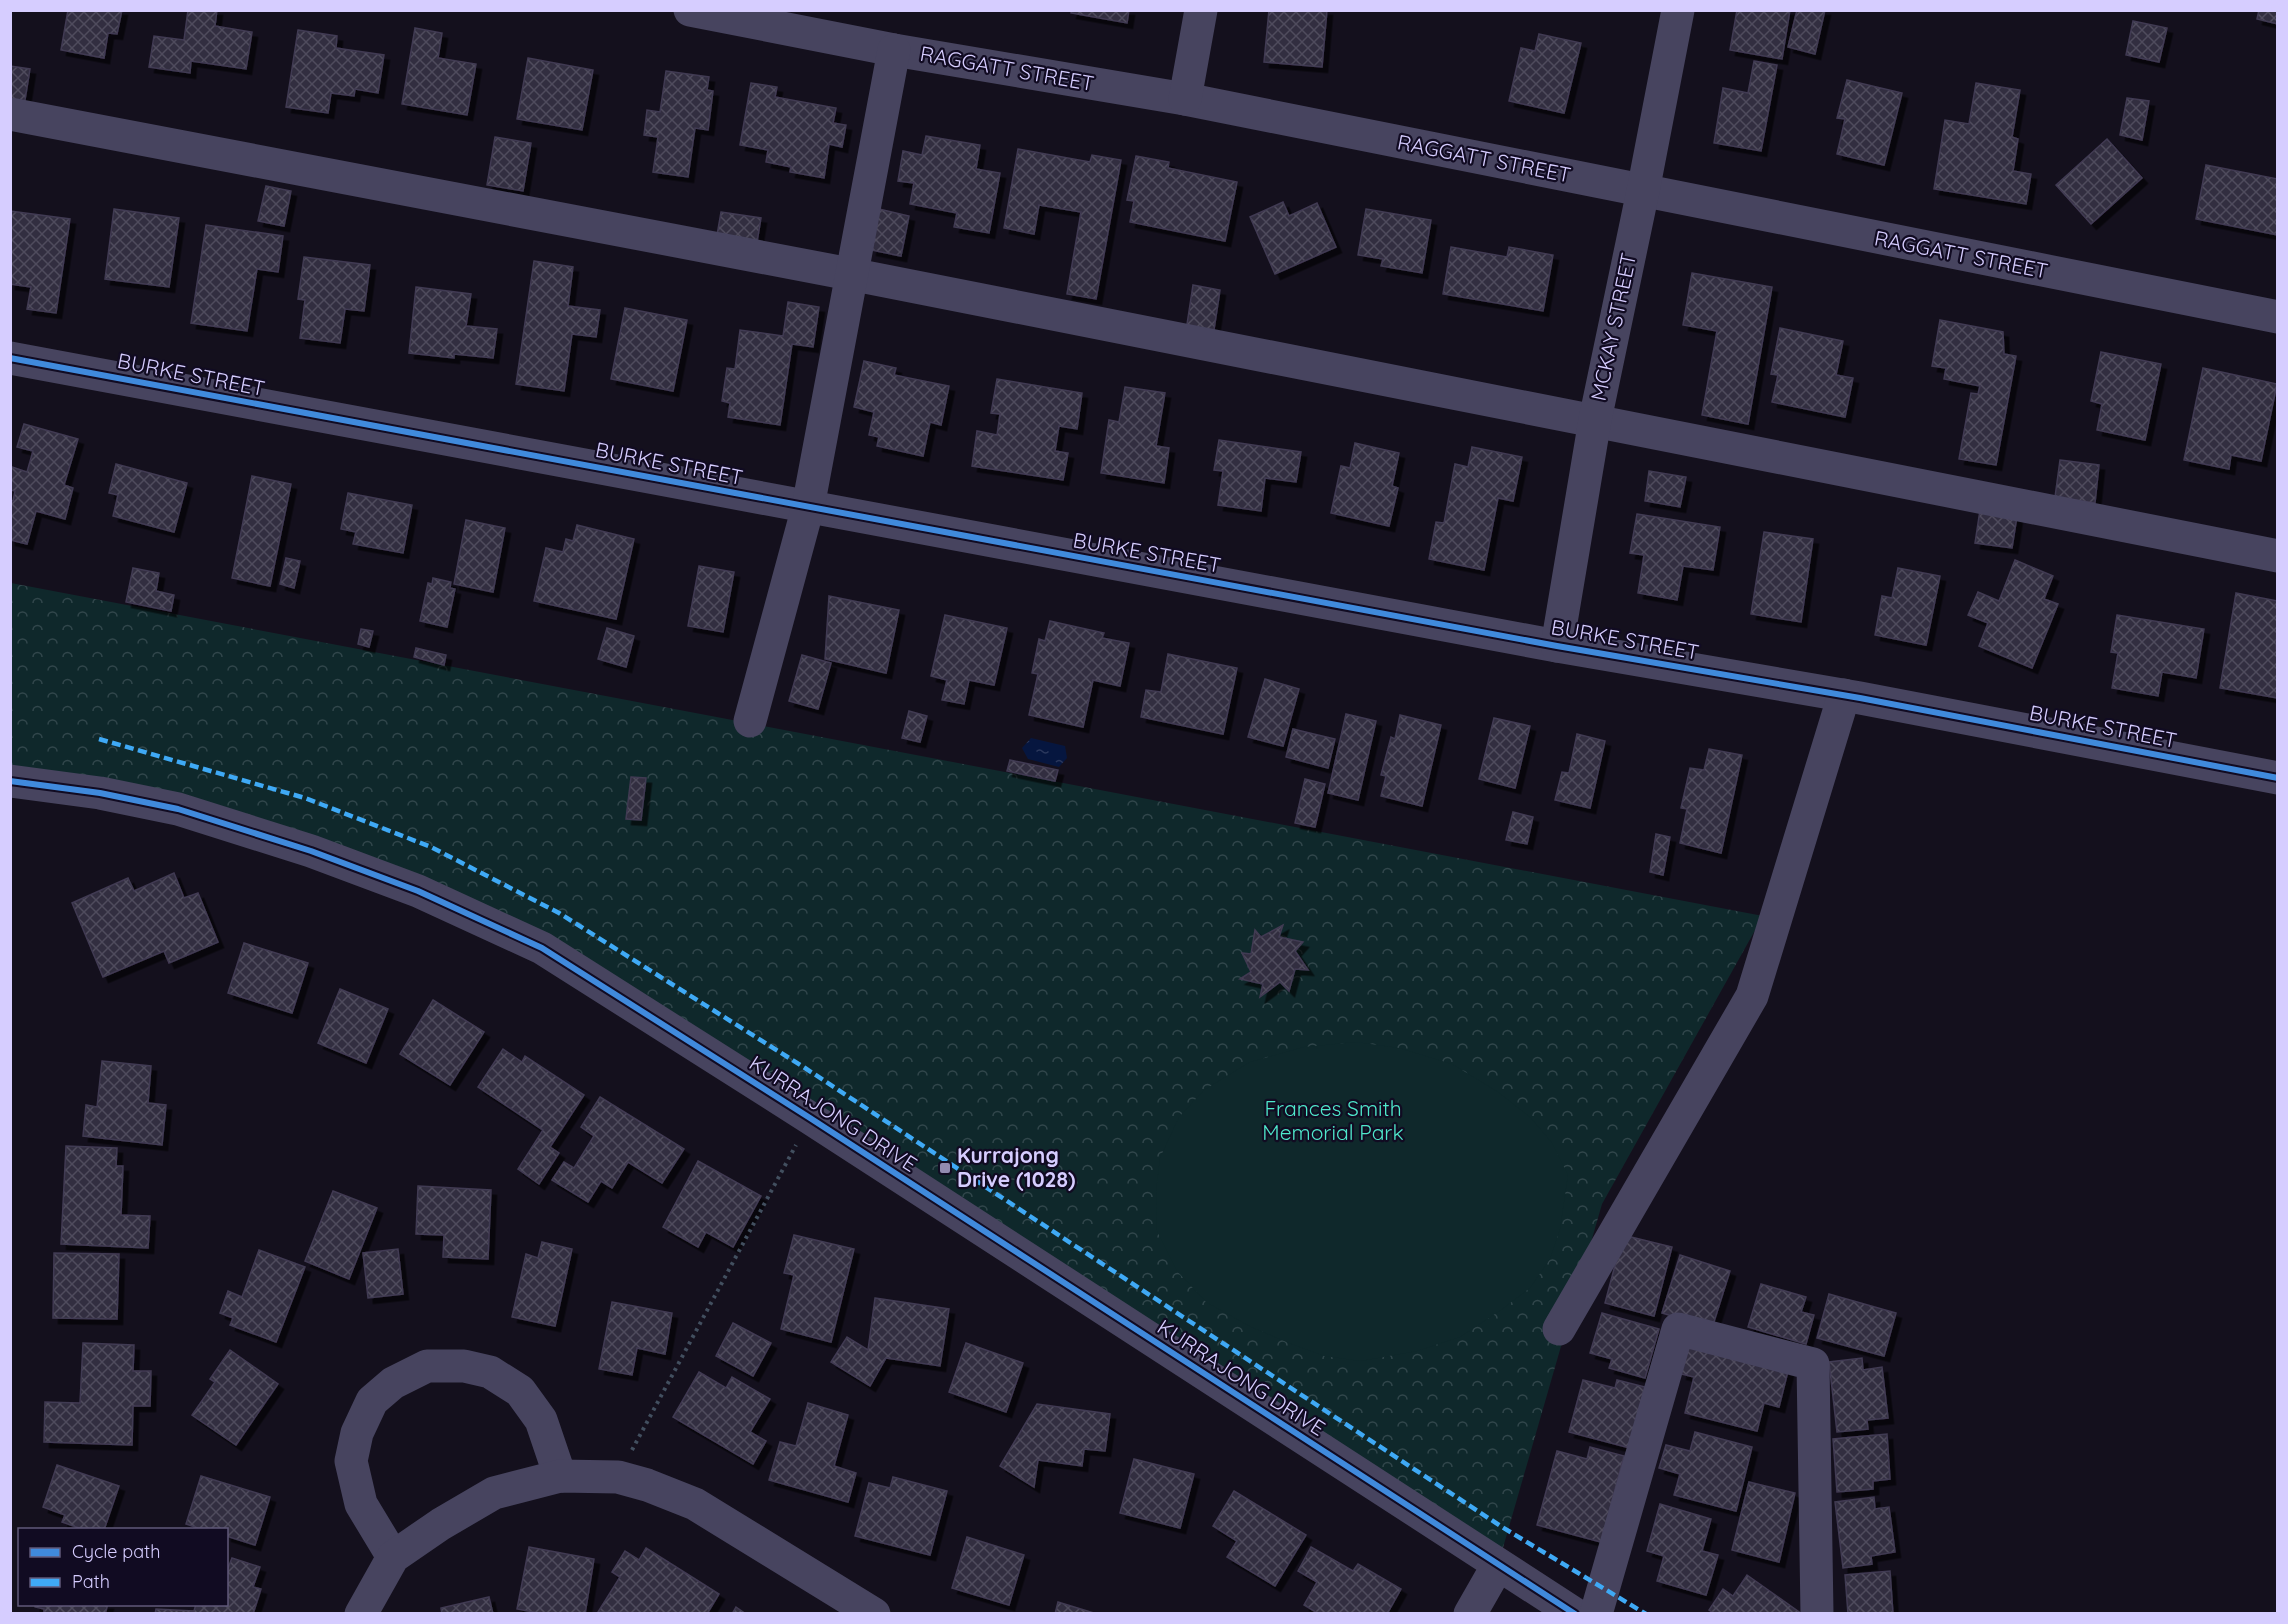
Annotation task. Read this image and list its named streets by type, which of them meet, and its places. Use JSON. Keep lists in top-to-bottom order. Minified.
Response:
{"streets":{"street":["RAGGATT STREET","MCKAY STREET","BURKE STREET","KURRAJONG DRIVE"]},"crossings":[["RAGGATT STREET","MCKAY STREET"],["MCKAY STREET","BURKE STREET"]],"parks":["Frances Smith Memorial Park"],"places":{"transit":["Kurrajong Drive (1028)"]},"legend":["Cycle path","Path"]}
